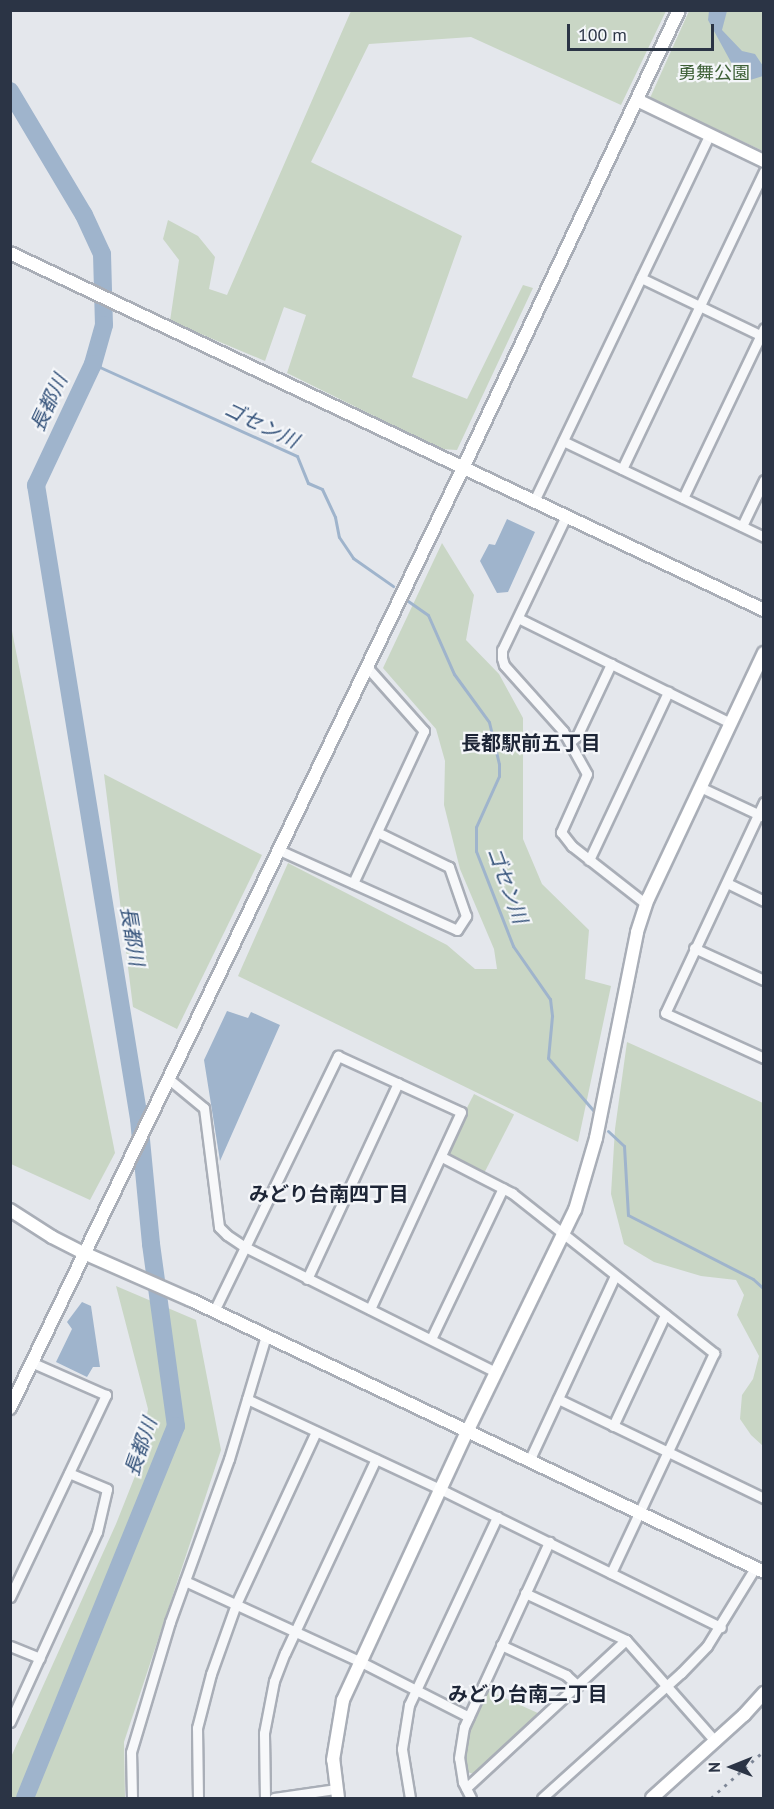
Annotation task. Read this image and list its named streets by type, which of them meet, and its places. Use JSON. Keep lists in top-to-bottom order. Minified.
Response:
{"districts":["長都駅前五丁目","みどり台南四丁目","みどり台南二丁目"],"water":["長都川","ゴセン川"],"parks":["勇舞公園"],"scale_bar":"100 m","north":"left"}
